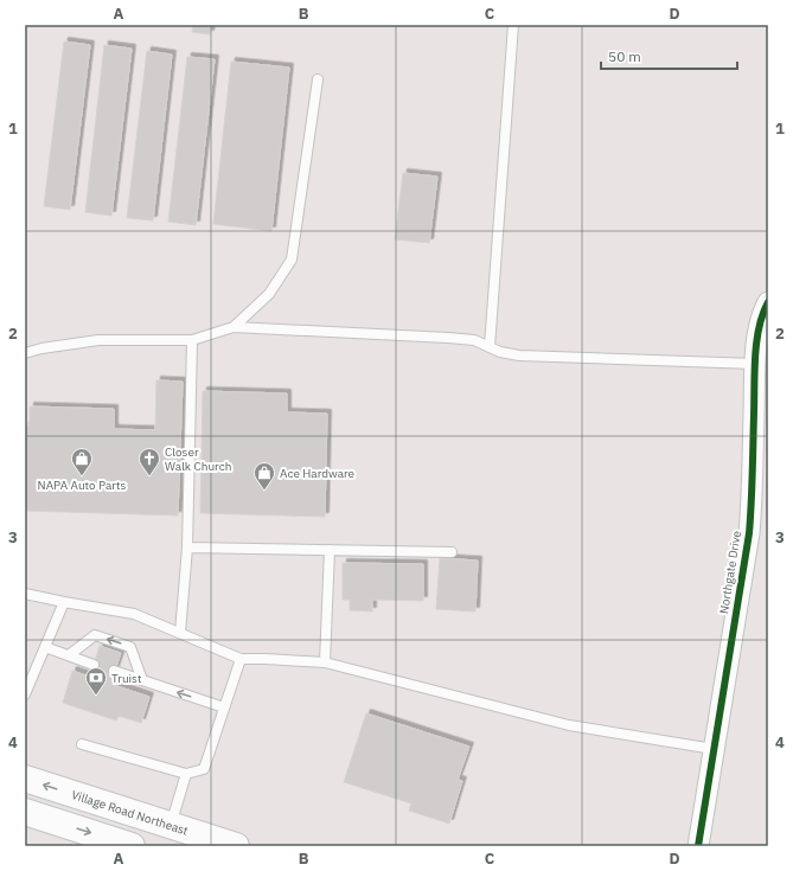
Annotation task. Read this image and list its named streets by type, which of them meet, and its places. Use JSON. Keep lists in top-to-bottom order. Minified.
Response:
{"streets":{"main road":["Village Road Northeast"],"street":["Northgate Drive"]},"places":{"shop":["NAPA Auto Parts","Ace Hardware"],"church":["Closer Walk Church"],"bank":["Truist"]},"scale_bar":"50 m","grid":{"columns":["A","B","C","D"],"rows":["1","2","3","4"]}}
